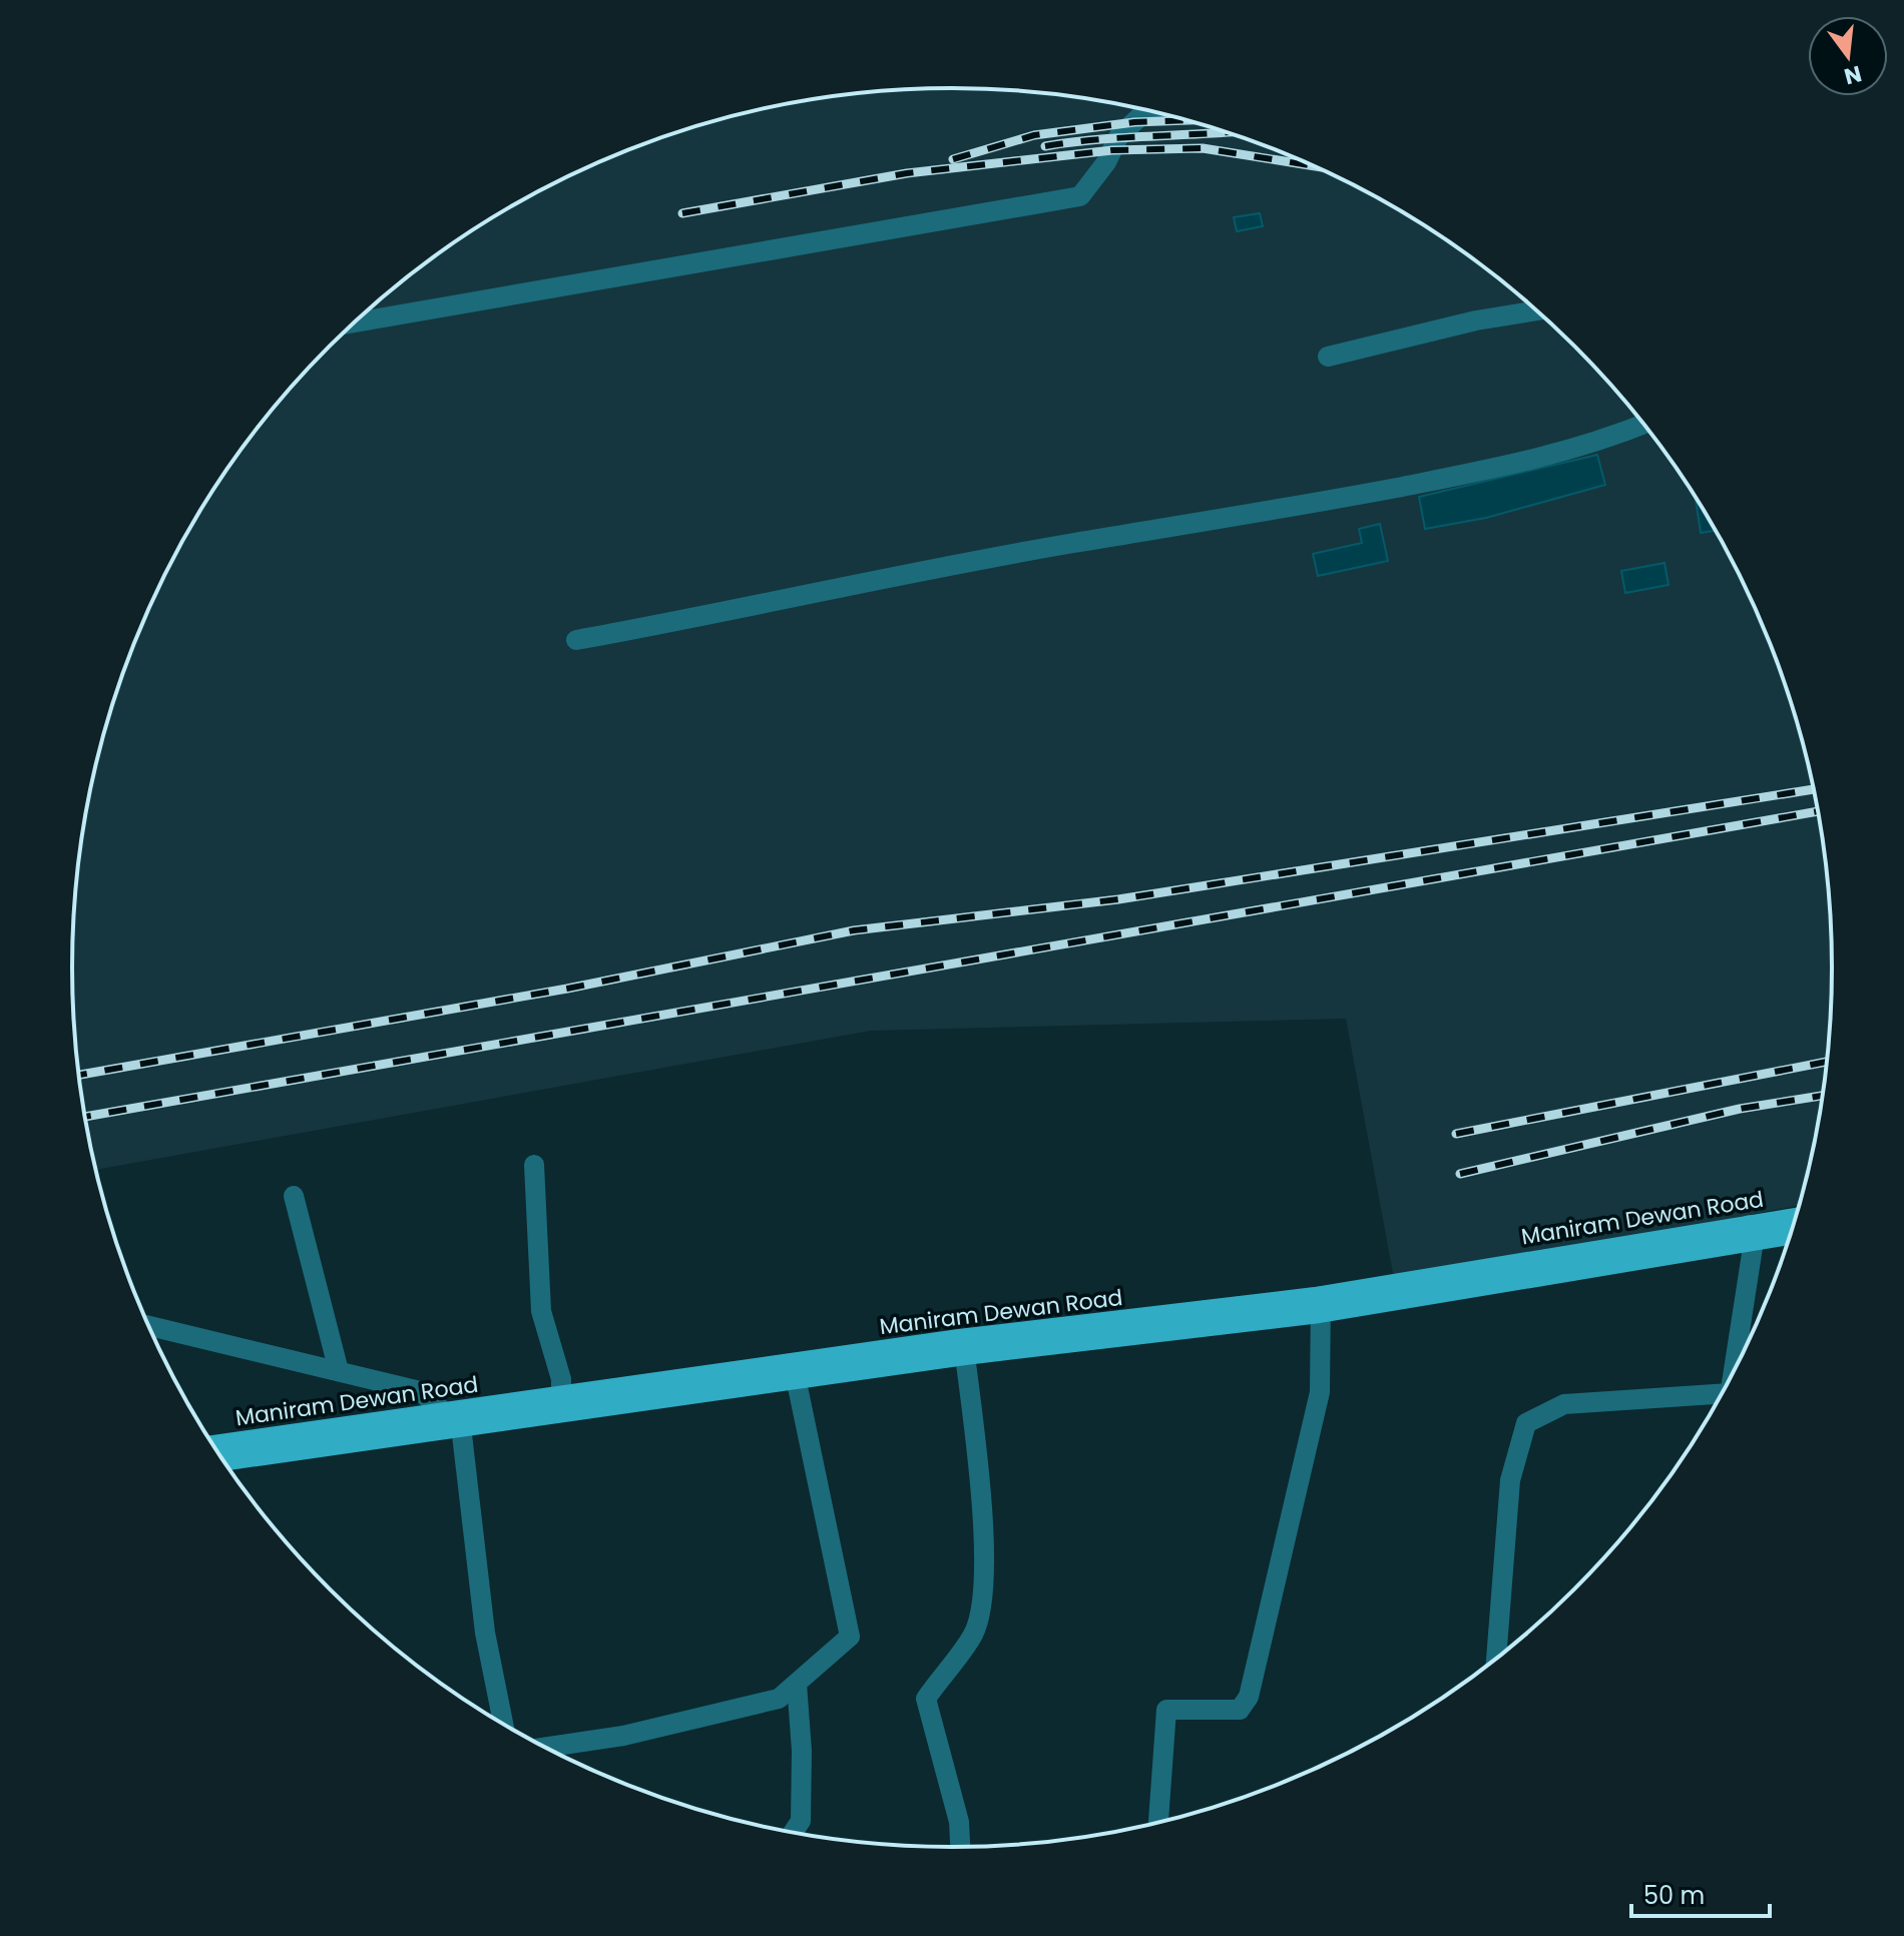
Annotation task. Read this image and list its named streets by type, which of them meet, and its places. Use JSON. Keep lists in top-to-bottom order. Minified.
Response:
{"streets":{"main road":["Maniram Dewan Road"]},"scale_bar":"50 m","north":"bottom"}
